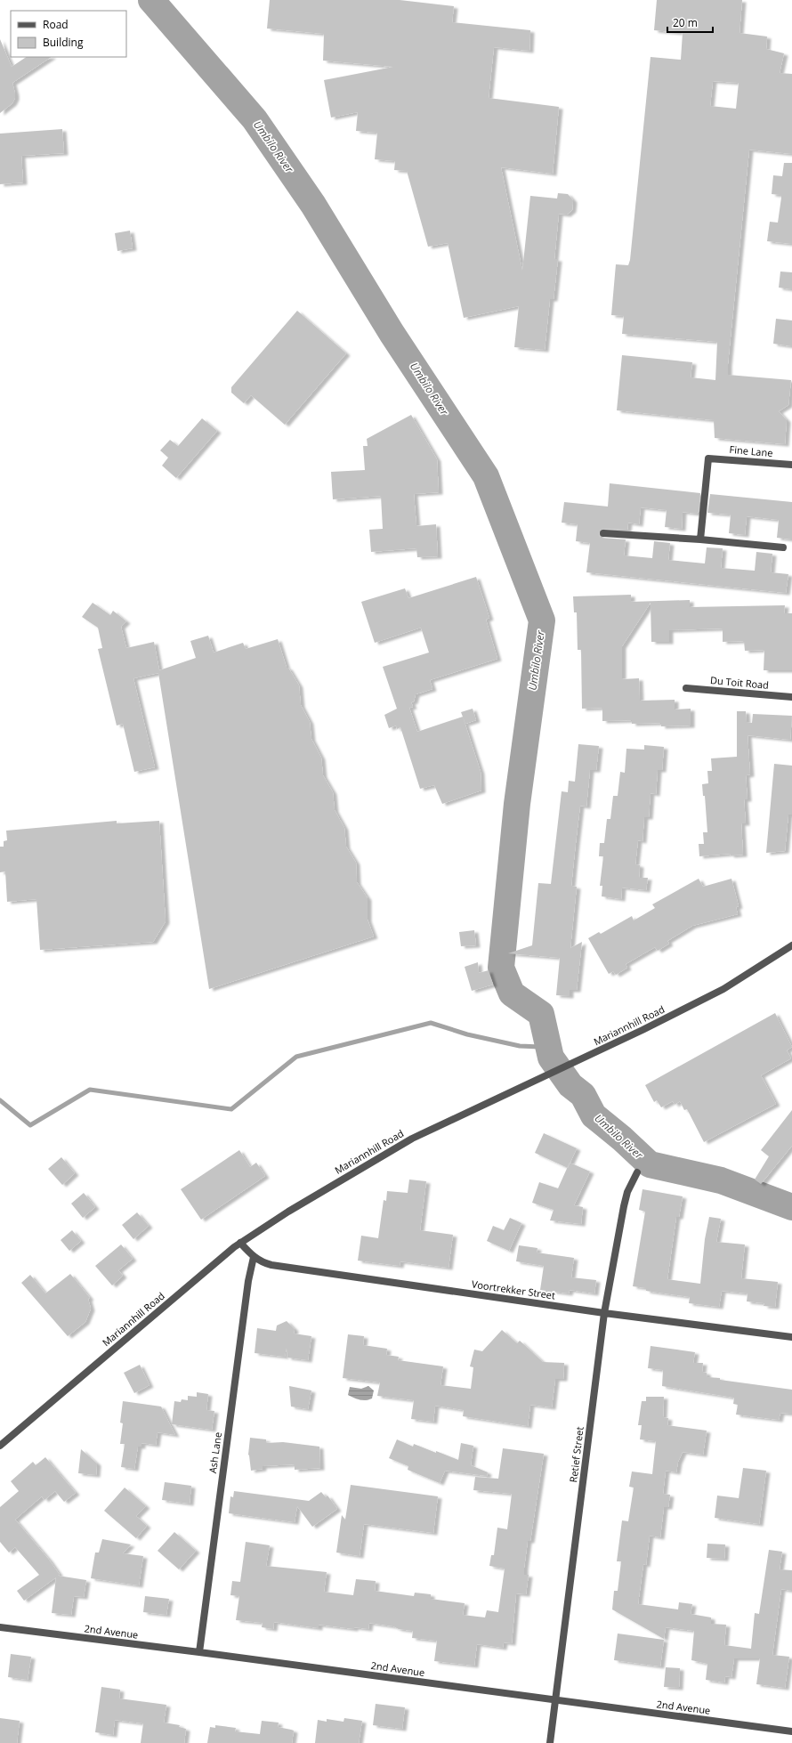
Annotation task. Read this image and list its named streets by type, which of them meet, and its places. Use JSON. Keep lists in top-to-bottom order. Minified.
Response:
{"streets":{"street":["Fine Lane","Du Toit Road","Mariannhill Road","Voortrekker Street","Ash Lane","Retief Street","2nd Avenue"]},"crossings":[["Mariannhill Road","Voortrekker Street"],["Voortrekker Street","Ash Lane"],["Voortrekker Street","Retief Street"],["Ash Lane","2nd Avenue"],["Retief Street","2nd Avenue"]],"water":["Umbilo River"],"legend":["Road","Building"],"scale_bar":"20 m"}
